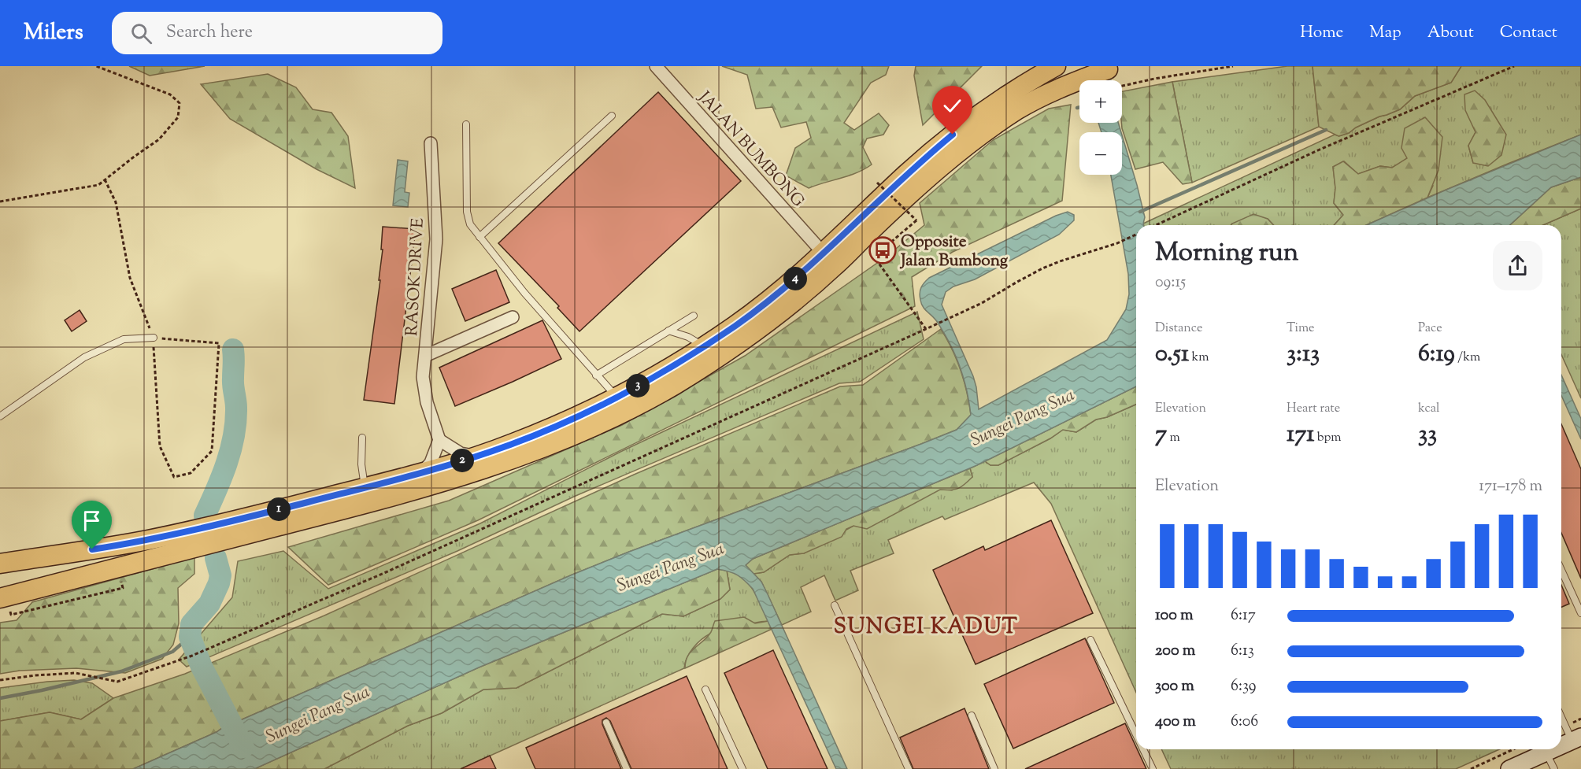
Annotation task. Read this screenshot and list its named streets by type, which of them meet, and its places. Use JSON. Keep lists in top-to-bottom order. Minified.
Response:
{"streets":{"street":["JALAN BUMBONG","RASOK DRIVE"]},"districts":["SUNGEI KADUT"],"water":["Sungei Pang Sua"],"places":{"bus stop":["Opposite Jalan Bumbong"]},"page":{"header":"Milers","search":"Search here","nav":["Home","Map","About","Contact"],"map_buttons":["+","−"],"heading":["Morning run","09:15"],"pins":["4","3","2","1"],"stats":[["Distance","0.51 km"],["Time","3:13"],["Pace","6:19 /km"],["Elevation","7 m"],["Heart rate","171 bpm"],["kcal","33"]],"chart":["Elevation","171–178 m"],"list":[{"name":"100 m","note":"6:17"},{"name":"200 m","note":"6:13"},{"name":"300 m","note":"6:39"},{"name":"400 m","note":"6:06"}]}}
